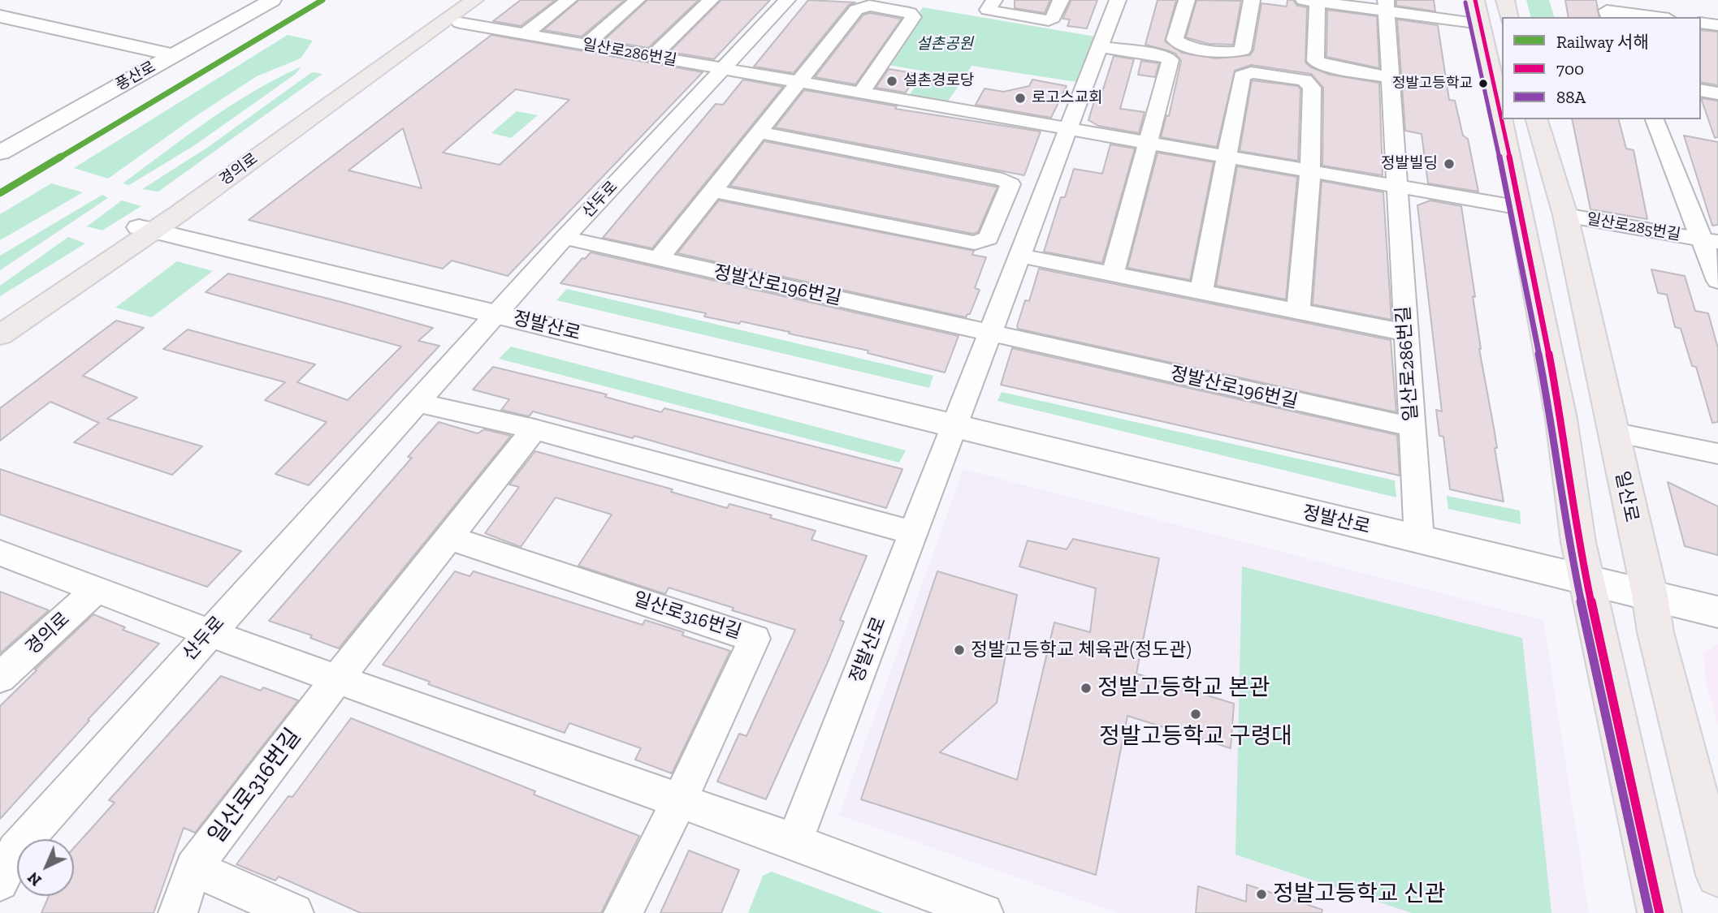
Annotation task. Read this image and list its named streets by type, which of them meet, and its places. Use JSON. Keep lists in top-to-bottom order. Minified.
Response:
{"streets":{"main road":["풍산로","경의로","정발산로","일산로"],"street":["일산로286번길","산두로","일산로285번길","정발산로196번길","일산로316번길"]},"crossings":[["일산로286번길","산두로"],["일산로286번길","정발산로196번길"],["일산로286번길","정발산로"],["경의로","정발산로"],["산두로","정발산로196번길"],["산두로","정발산로"],["일산로285번길","일산로"],["정발산로","일산로"]],"parks":["설촌공원"],"places":["설촌경로당","정발고등학교","로고스교회","정발빌딩","정발고등학교 체육관(정도관)","정발고등학교 본관","정발고등학교 구령대","정발고등학교 신관"],"lines":["rail line 서해","transit line 700","transit line 88A"],"legend":["Railway 서해","700","88A"],"north":"bottom left"}
